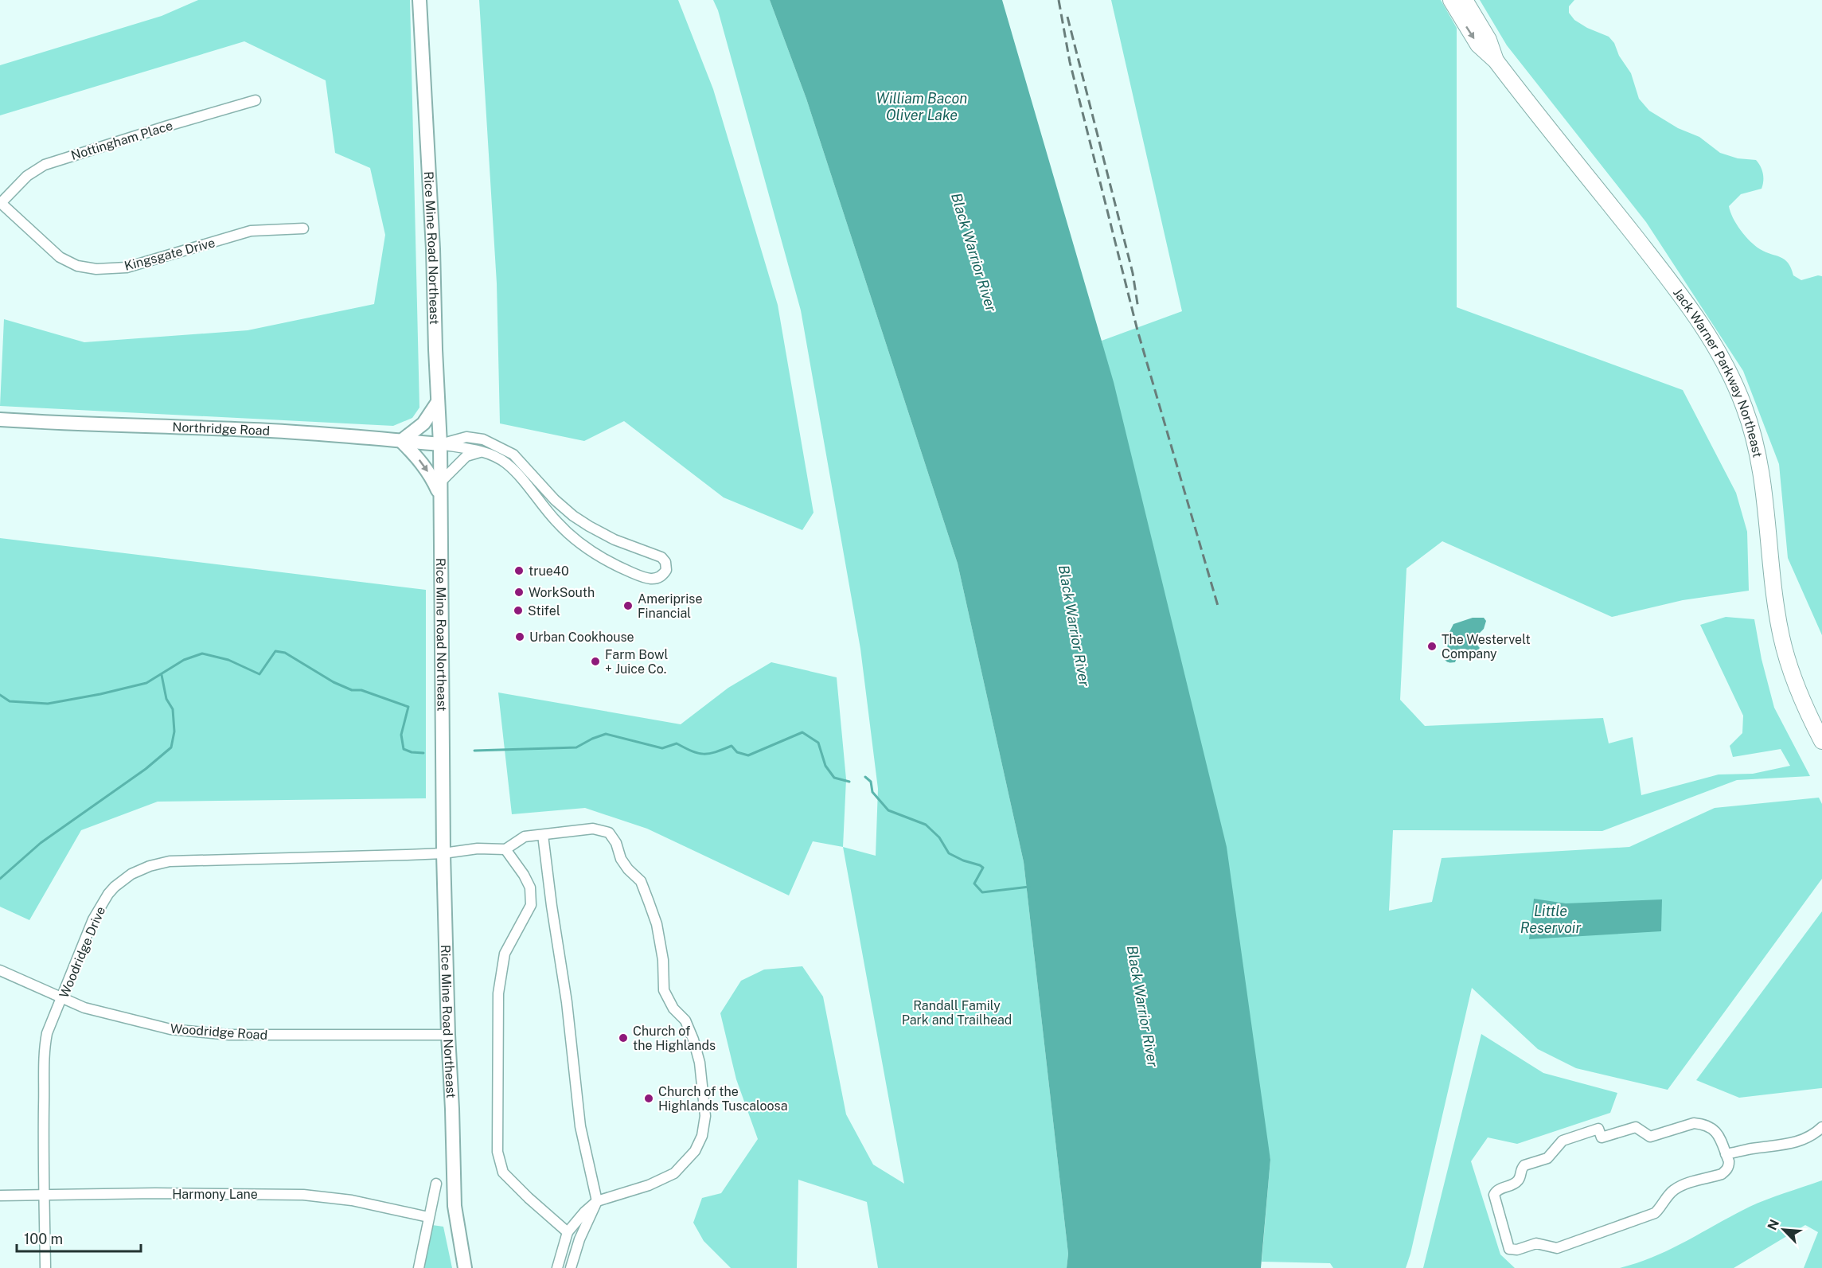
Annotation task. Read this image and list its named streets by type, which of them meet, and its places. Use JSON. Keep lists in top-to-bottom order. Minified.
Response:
{"streets":{"main road":["Rice Mine Road Northeast","Jack Warner Parkway Northeast","Northridge Road"],"street":["Nottingham Place","Kingsgate Drive","Woodridge Drive","Woodridge Road","Harmony Lane"]},"crossings":[["Nottingham Place","Kingsgate Drive"],["Rice Mine Road Northeast","Northridge Road"],["Rice Mine Road Northeast","Woodridge Drive"],["Rice Mine Road Northeast","Woodridge Road"],["Woodridge Drive","Woodridge Road"],["Woodridge Drive","Harmony Lane"]],"water":["William Bacon Oliver Lake","Black Warrior River","Little Reservoir"],"parks":["Randall Family Park and Trailhead"],"places":["true40","WorkSouth","Ameriprise Financial","Stifel","Urban Cookhouse","The Westervelt Company","Farm Bowl + Juice Co.","Church of the Highlands","Church of the Highlands Tuscaloosa"],"scale_bar":"100 m","north":"top left"}
